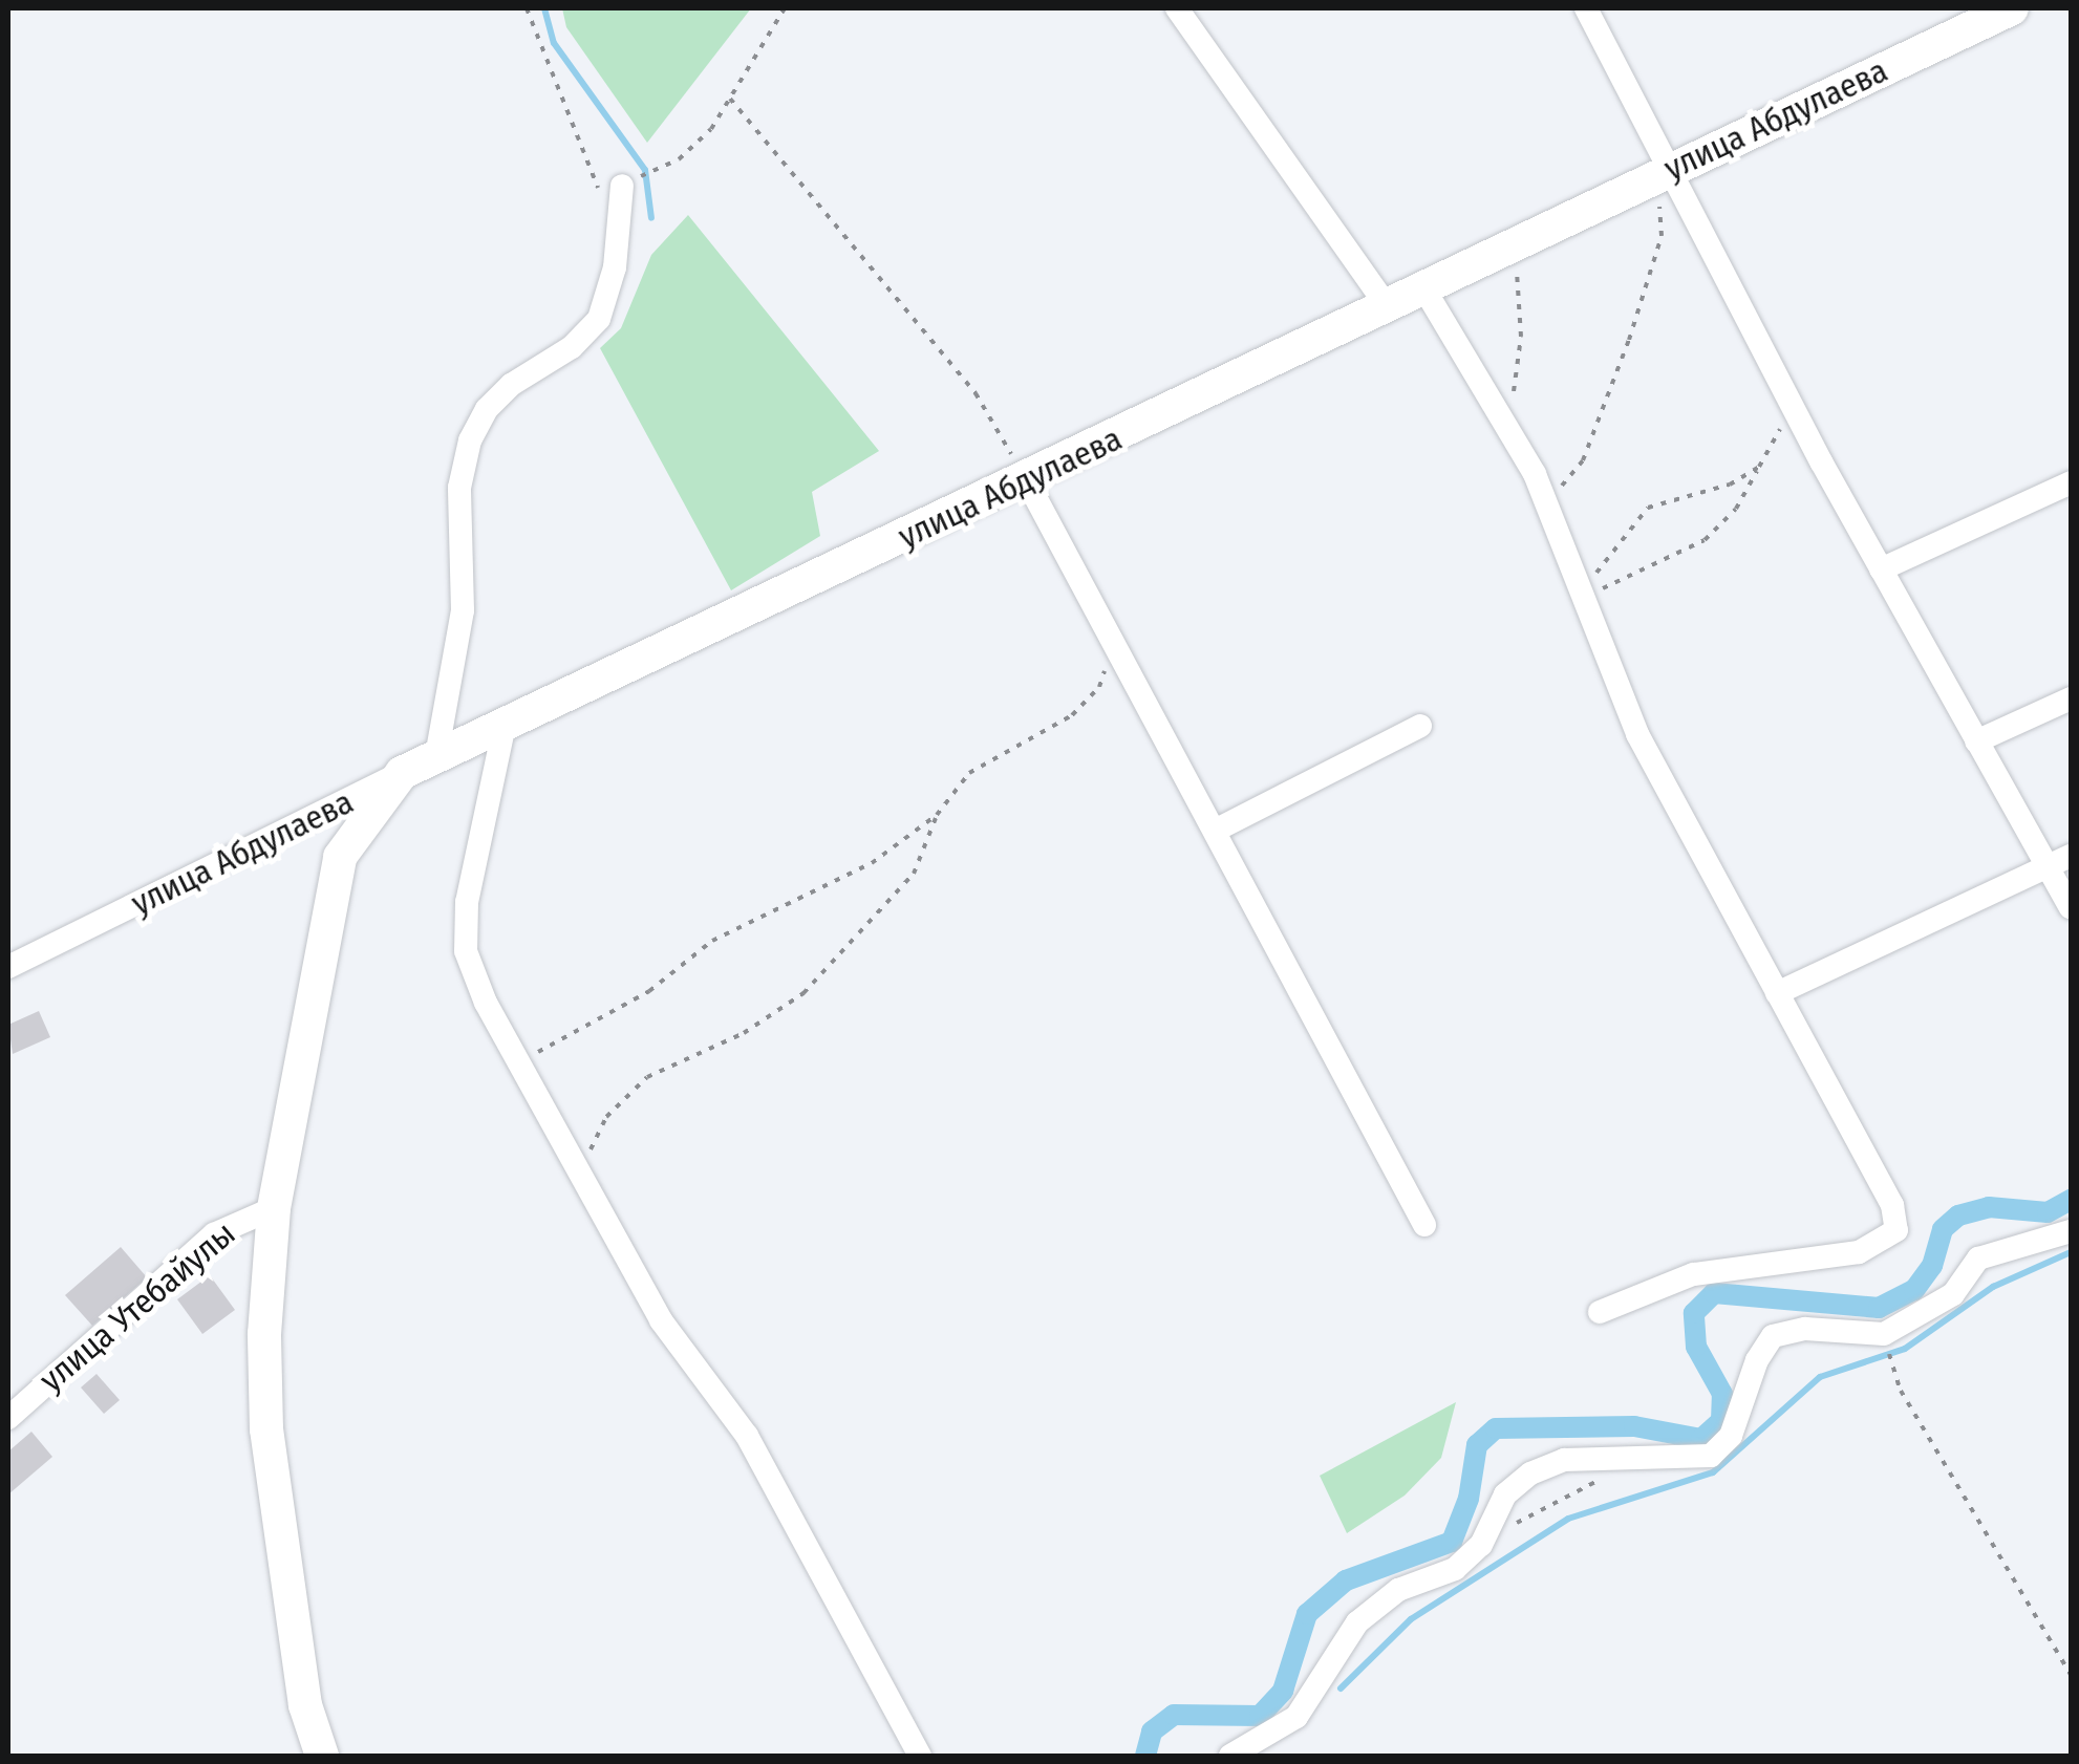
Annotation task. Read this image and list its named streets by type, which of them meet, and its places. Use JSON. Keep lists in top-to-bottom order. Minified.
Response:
{"streets":{"main road":["улица Абдулаева"],"street":["улица Утебайулы"]}}
